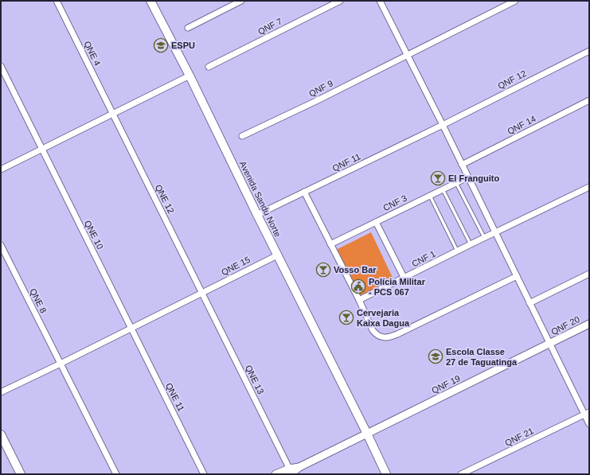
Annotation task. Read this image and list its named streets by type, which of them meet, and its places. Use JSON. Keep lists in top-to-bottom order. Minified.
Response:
{"streets":{"main road":["Avenida Sandu Norte"],"street":["QNF 7","QNE 4","QNF 12","QNF 9","QNF 14","QNF 11","QNE 12","CNF 3","QNE 10","CNF 1","QNE 15","QNE 8","QNF 20","QNE 13","QNF 19","QNE 11","QNF 21"]},"crossings":[["QNE 4","QNE 12"],["QNF 12","QNF 11"],["QNF 11","Avenida Sandu Norte"],["QNE 12","QNE 15"],["QNE 12","QNE 13"],["Avenida Sandu Norte","QNE 15"],["Avenida Sandu Norte","QNF 19"],["QNE 10","QNE 15"],["QNE 10","QNE 11"],["QNE 15","QNE 8"],["QNE 15","QNE 13"],["QNE 15","QNE 11"],["QNF 20","QNF 19"]],"places":{"school or university":["ESPU","Escola Classe 27 de Taguatinga"],"bar":["El Franguito","Vosso Bar","Cervejaria Kaixa Dagua"],"public building":["Polícia Militar - PCS 067"]}}
